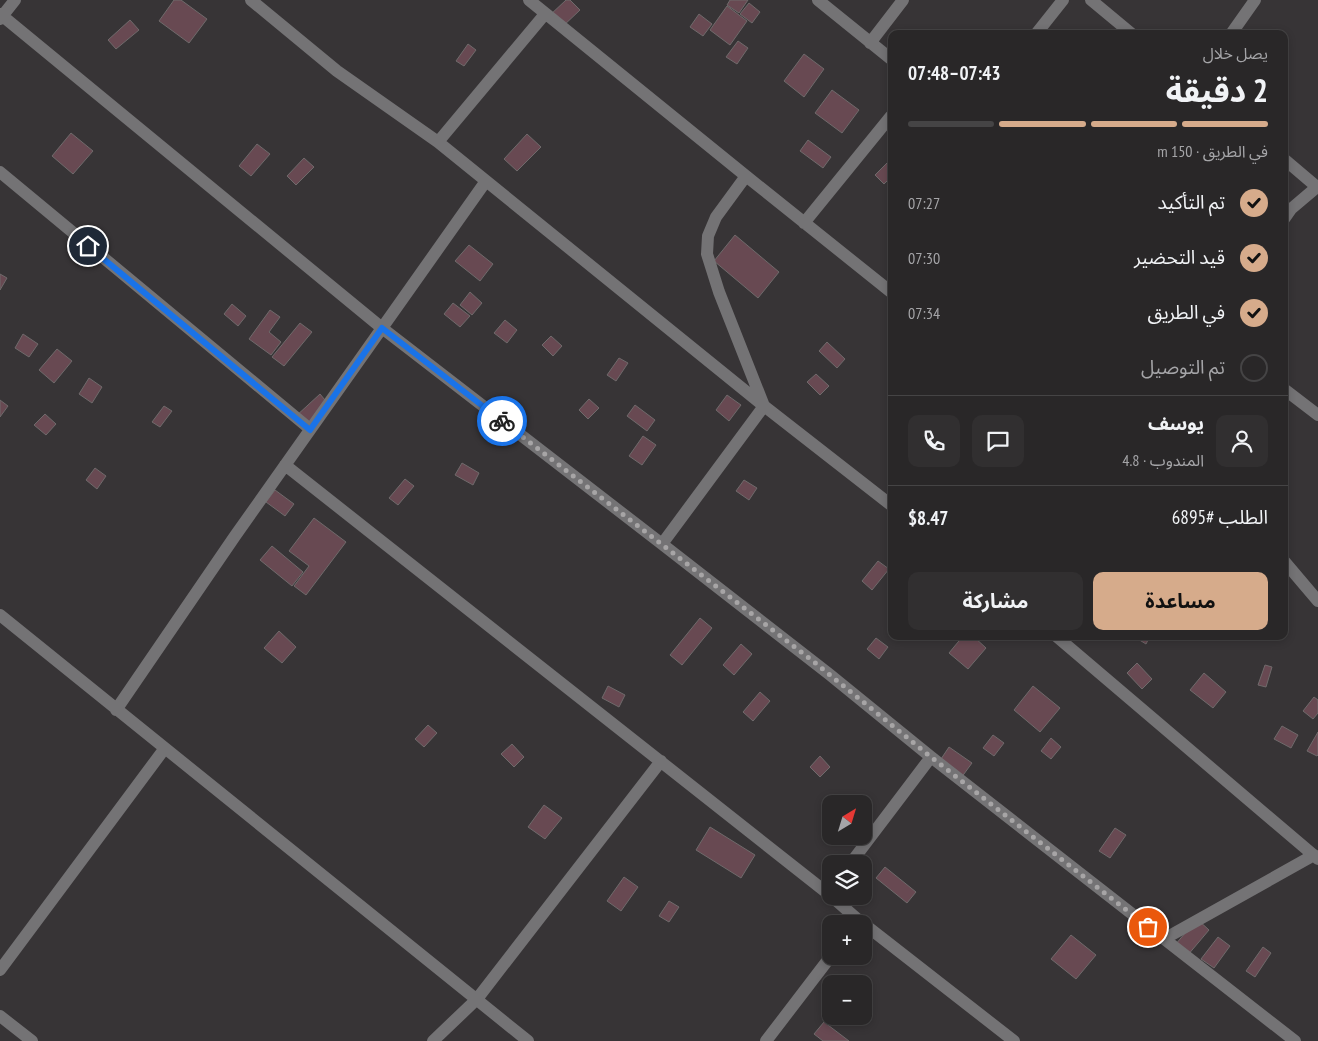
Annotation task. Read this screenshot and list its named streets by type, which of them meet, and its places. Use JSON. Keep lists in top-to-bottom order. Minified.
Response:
{"north":"top right","page":{"heading":["2 دقيقة","يصل خلال","07:43–07:48"],"panel":["يوسف","المندوب · 4.8","الطلب #6895","$8.47"],"bar":"في الطريق · 150 m","list":[["تم التأكيد","07:27"],["قيد التحضير","07:30"],["في الطريق","07:34"],"تم التوصيل"],"buttons":["مساعدة","مشاركة"],"map_buttons":["+","−"]}}
